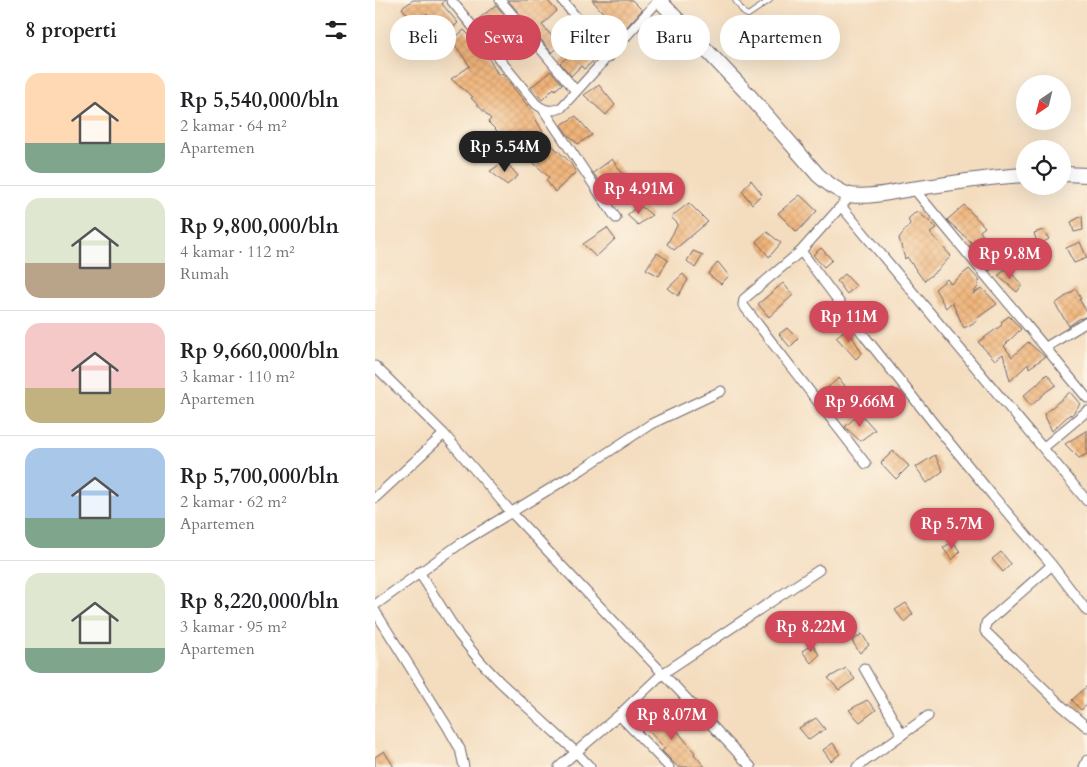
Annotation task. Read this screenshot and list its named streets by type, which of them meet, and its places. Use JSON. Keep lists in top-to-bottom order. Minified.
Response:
{"north":"bottom left","page":{"heading":"8 properti","chip":["Beli","Sewa","Filter","Baru","Apartemen"],"list":[{"name":"Rp 5,540,000/bln","note":"2 kamar · 64 m² · Apartemen"},{"name":"Rp 9,800,000/bln","note":"4 kamar · 112 m² · Rumah"},{"name":"Rp 9,660,000/bln","note":"3 kamar · 110 m² · Apartemen"},{"name":"Rp 5,700,000/bln","note":"2 kamar · 62 m² · Apartemen"},{"name":"Rp 8,220,000/bln","note":"3 kamar · 95 m² · Apartemen"}],"price":["Rp 5.54M","Rp 4.91M","Rp 9.8M","Rp 11M","Rp 9.66M","Rp 5.7M","Rp 8.22M","Rp 8.07M"]}}
